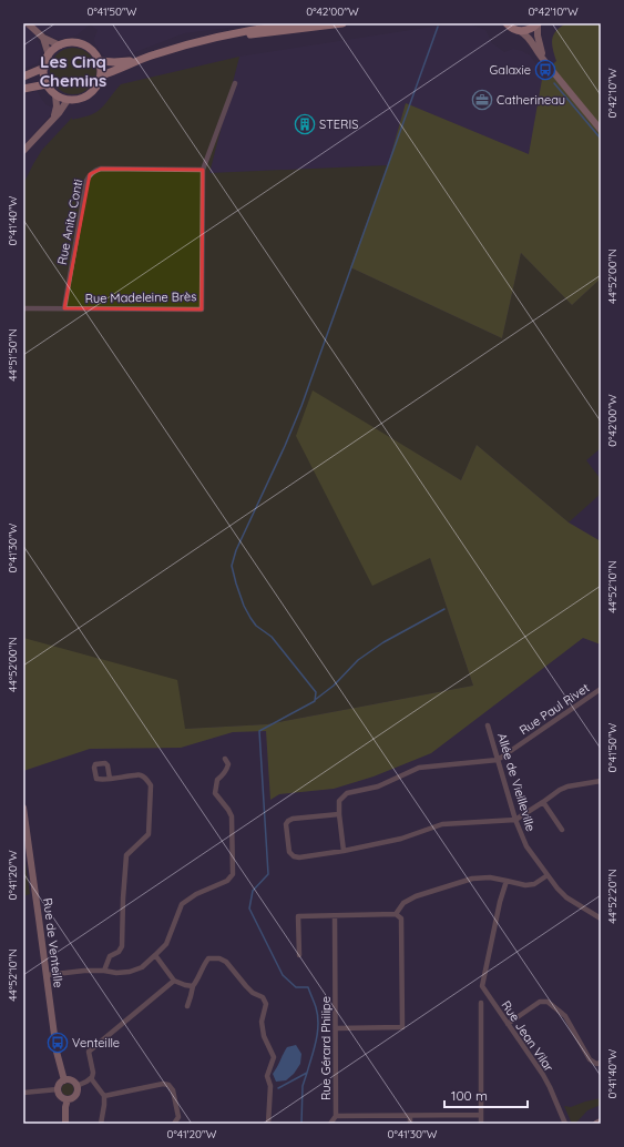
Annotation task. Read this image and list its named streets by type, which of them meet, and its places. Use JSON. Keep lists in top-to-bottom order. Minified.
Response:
{"streets":{"street":["Rue Anita Conti","Rue Madeleine Brès","Rue Paul Rivet","Allée de Vieilleville","Rue de Venteille","Rue Jean Vilar","Rue Gérard Philipe"]},"crossings":[["Rue Anita Conti","Rue Madeleine Brès"],["Rue Paul Rivet","Allée de Vieilleville"]],"districts":["Les Cinq Chemins"],"places":{"bus stop":["Galaxie","Venteille"],"office":["Catherineau"],"building":["STERIS"]},"scale_bar":"100 m","coordinates":["0°41'50\"W","0°42'00\"W","0°42'10\"W","0°41'40\"W","44°52'00\"N","44°51'50\"N","0°41'30\"W","44°52'10\"N","0°41'20\"W","44°52'20\"N"]}
